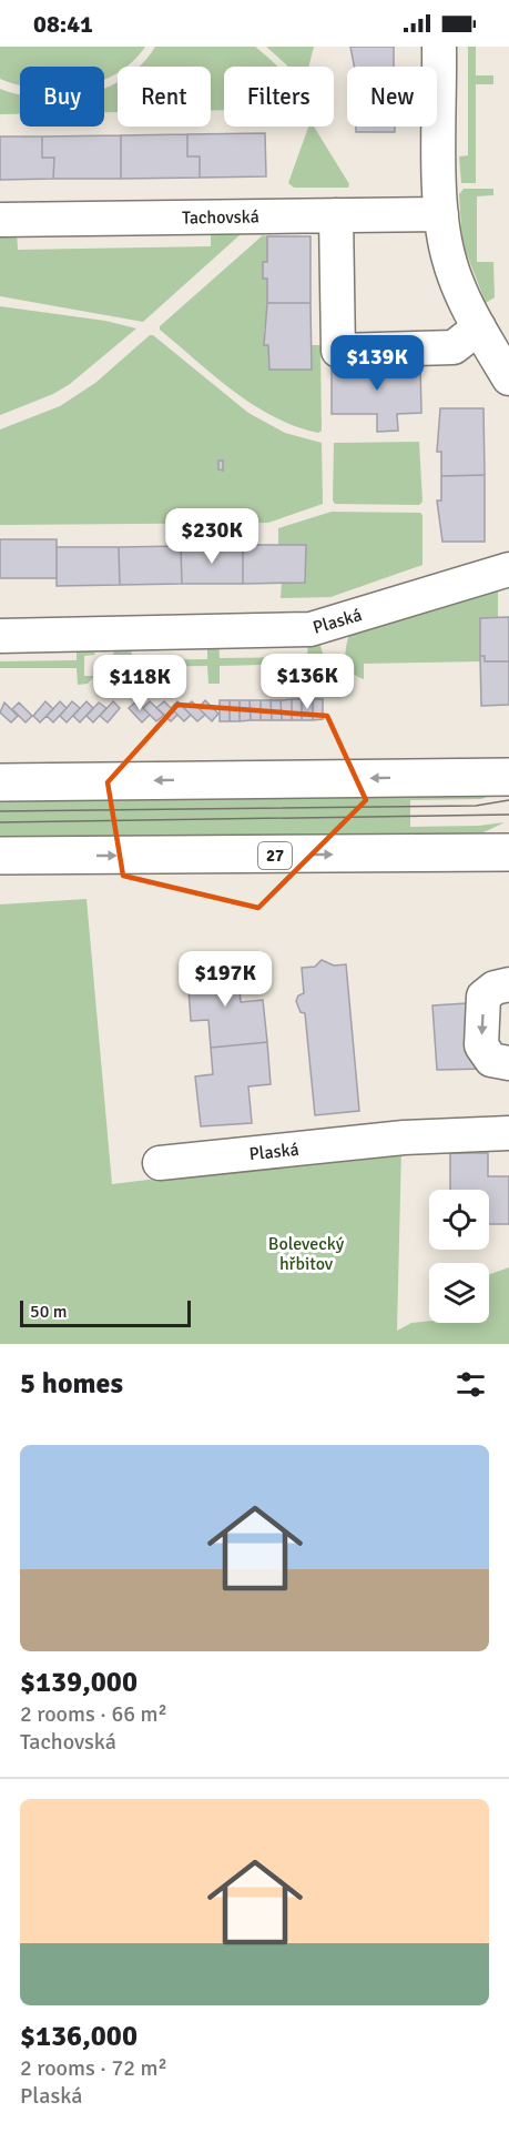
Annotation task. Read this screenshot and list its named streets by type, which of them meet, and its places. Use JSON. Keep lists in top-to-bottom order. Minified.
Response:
{"streets":{"main road":["27"],"street":["Tachovská","Plaská"]},"parks":["Bolevecký hřbitov"],"scale_bar":"50 m","page":{"status":"08:41","chip":["Buy","Rent","Filters","New"],"price":["$139K","$230K","$136K","$118K","$197K"],"scale":"50 m","heading":"5 homes","list":[{"name":"$139,000","note":"2 rooms · 66 m² · Tachovská"},{"name":"$136,000","note":"2 rooms · 72 m² · Plaská"}]}}
